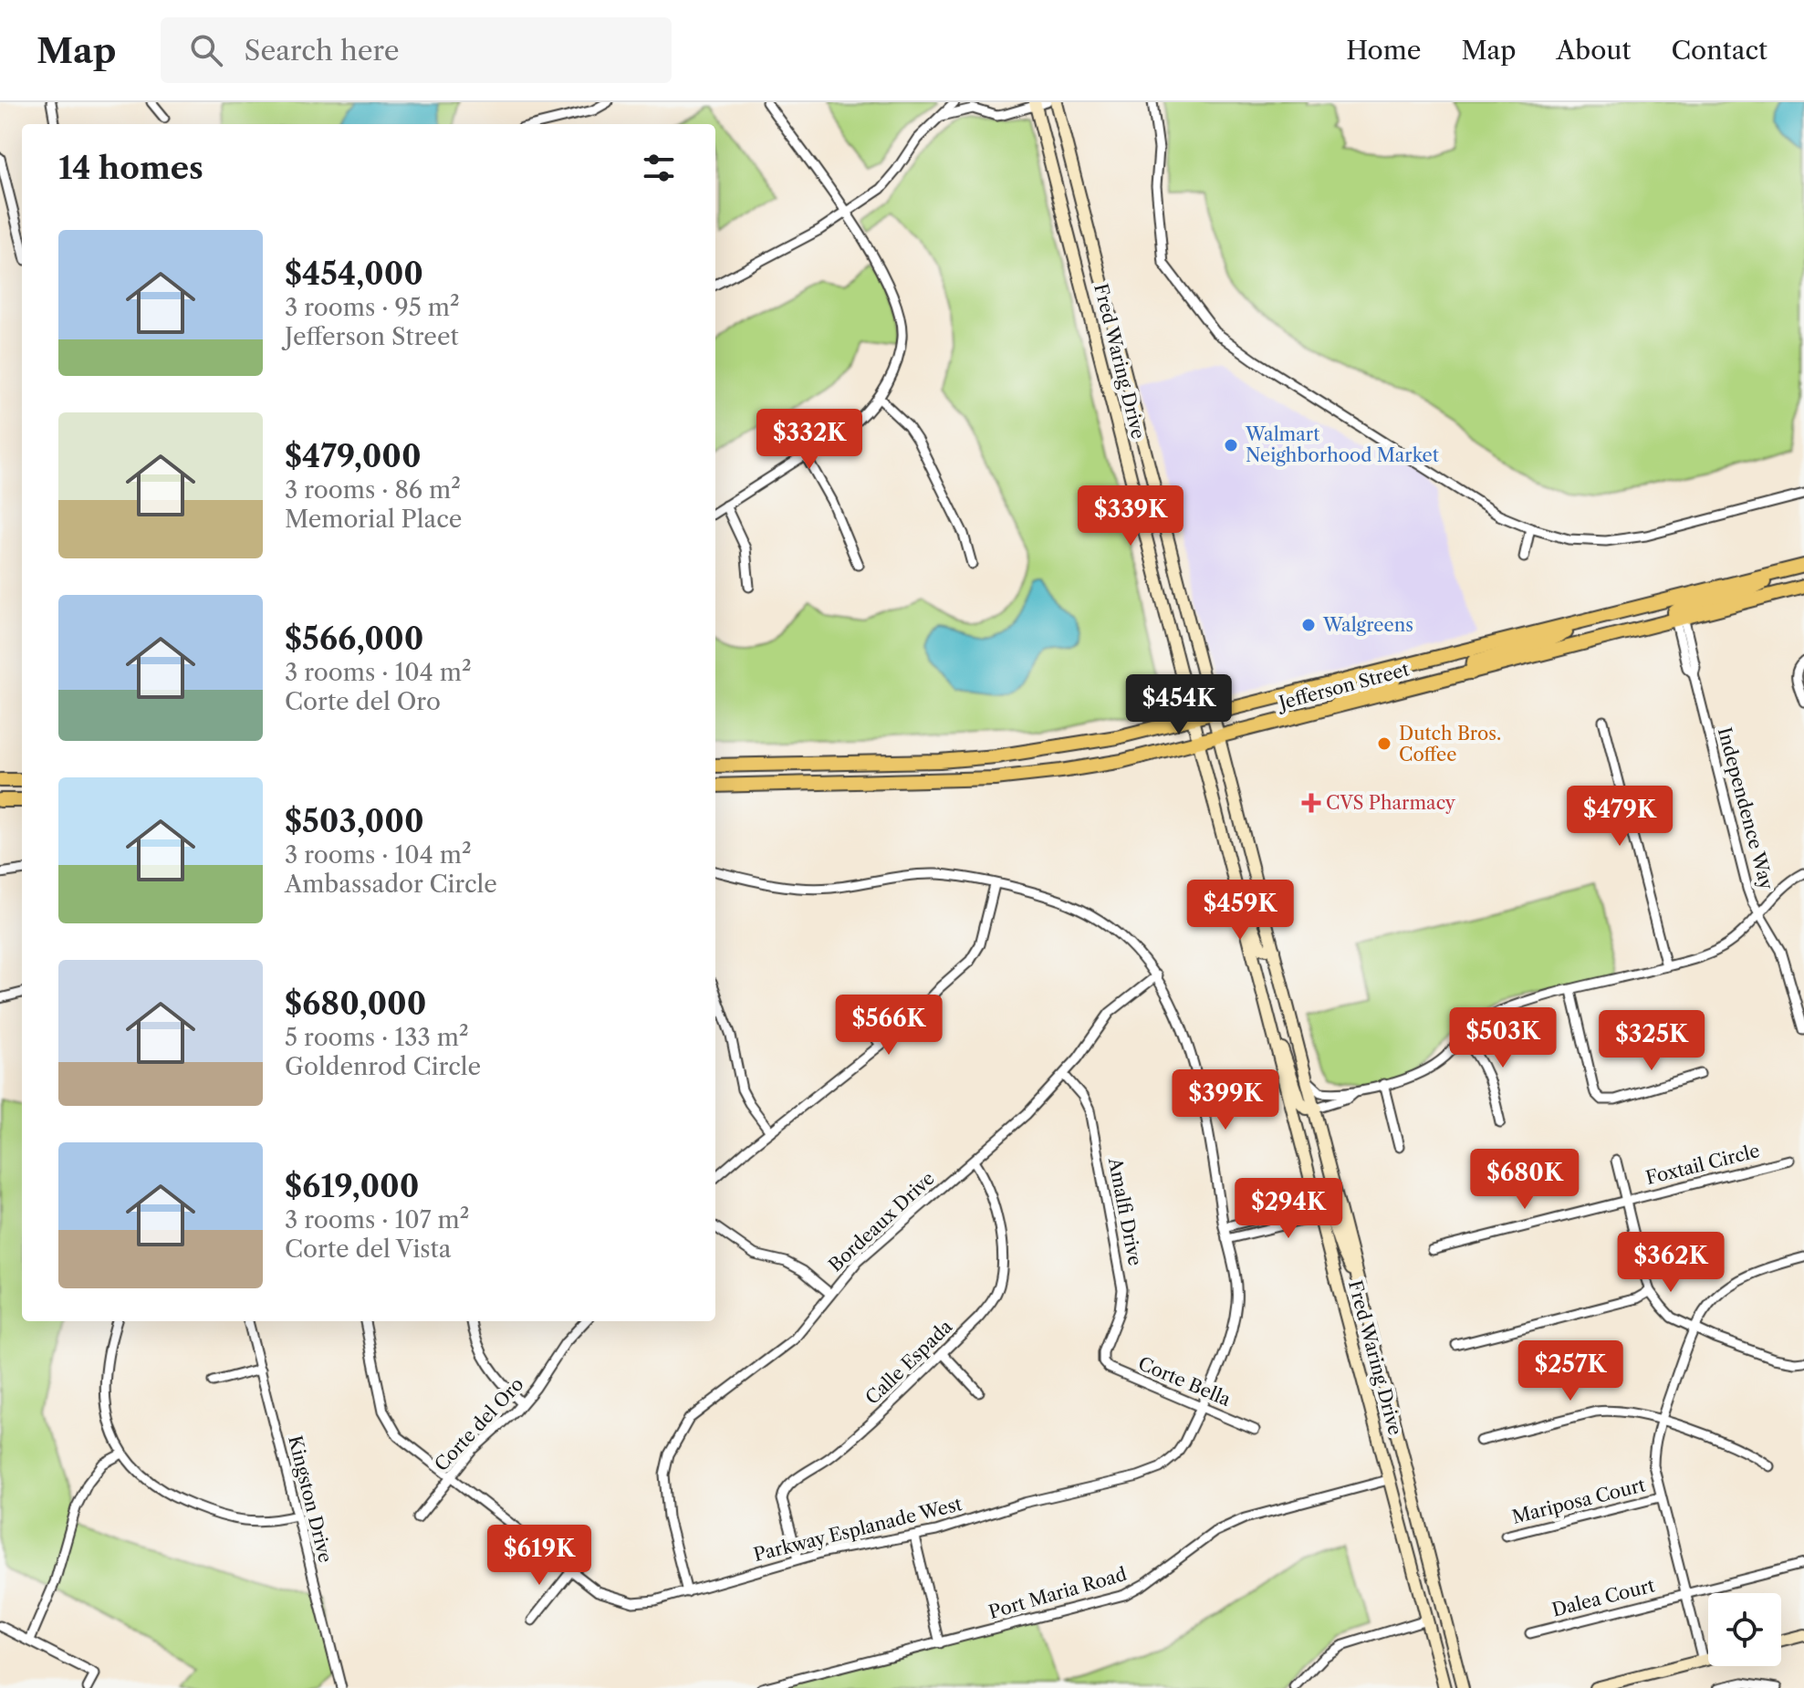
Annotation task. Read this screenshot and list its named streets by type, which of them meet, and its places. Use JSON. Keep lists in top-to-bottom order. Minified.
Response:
{"streets":{"main road":["Fred Waring Drive","Jefferson Street"],"street":["Independence Way","Foxtail Circle","Amalfi Drive","Bordeaux Drive","Calle Espada","Corte Bella","Corte del Oro","Kingston Drive","Mariposa Court","Parkway Esplanade West","Port Maria Road","Dalea Court"]},"crossings":[["Fred Waring Drive","Jefferson Street"],["Fred Waring Drive","Port Maria Road"],["Jefferson Street","Independence Way"],["Amalfi Drive","Bordeaux Drive"],["Amalfi Drive","Corte Bella"],["Bordeaux Drive","Calle Espada"],["Bordeaux Drive","Parkway Esplanade West"],["Calle Espada","Parkway Esplanade West"],["Corte Bella","Parkway Esplanade West"],["Corte del Oro","Parkway Esplanade West"]],"places":{"other":["Walmart Neighborhood Market","Walgreens","Dutch Bros. Coffee"],"health":["CVS Pharmacy"]},"page":{"header":"Map","search":"Search here","nav":["Home","Map","About","Contact"],"heading":"14 homes","list":[{"name":"$454,000","note":"3 rooms · 95 m² · Jefferson Street"},{"name":"$479,000","note":"3 rooms · 86 m² · Memorial Place"},{"name":"$566,000","note":"3 rooms · 104 m² · Corte del Oro"},{"name":"$503,000","note":"3 rooms · 104 m² · Ambassador Circle"},{"name":"$680,000","note":"5 rooms · 133 m² · Goldenrod Circle"},{"name":"$619,000","note":"3 rooms · 107 m² · Corte del Vista"}],"price":["$332K","$339K","$454K","$479K","$459K","$566K","$503K","$325K","$399K","$680K","$294K","$362K","$257K","$619K"]}}
